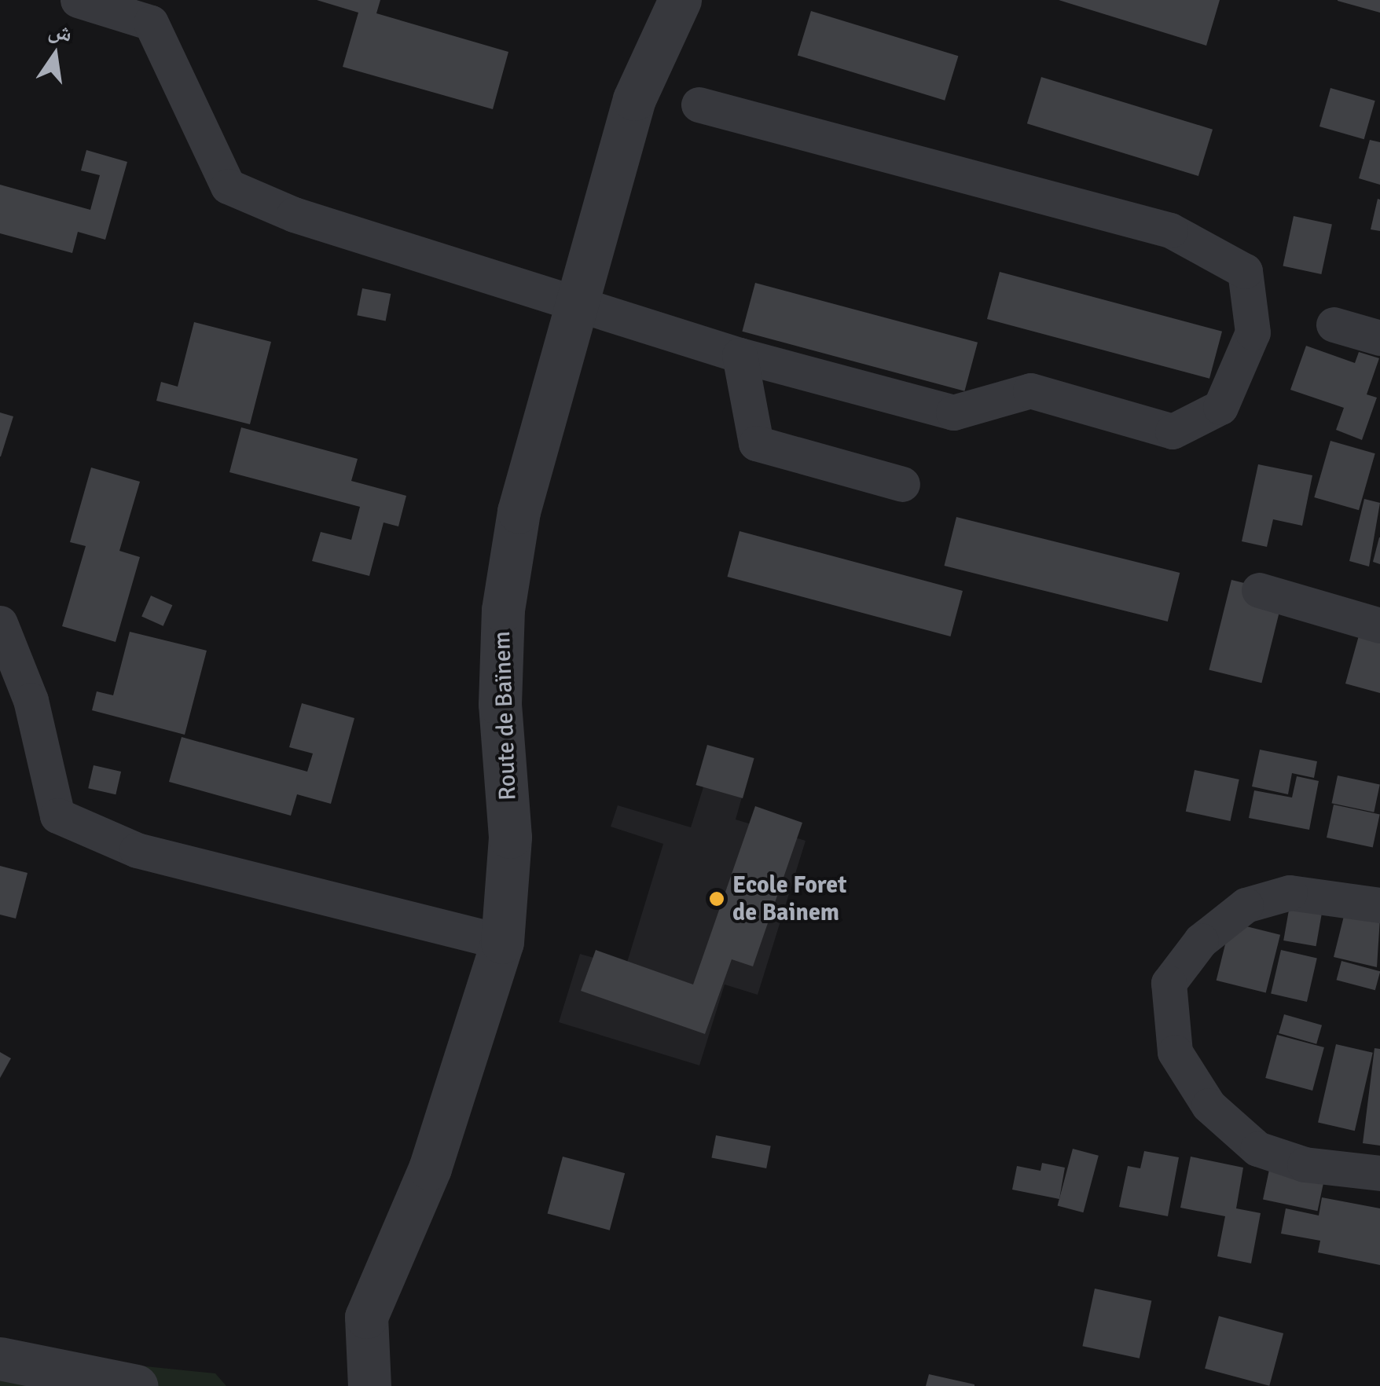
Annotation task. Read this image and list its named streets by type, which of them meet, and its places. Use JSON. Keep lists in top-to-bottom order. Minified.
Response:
{"streets":{"street":["Route de Baïnem"]},"places":["Ecole Foret de Bainem"],"north":"top"}
